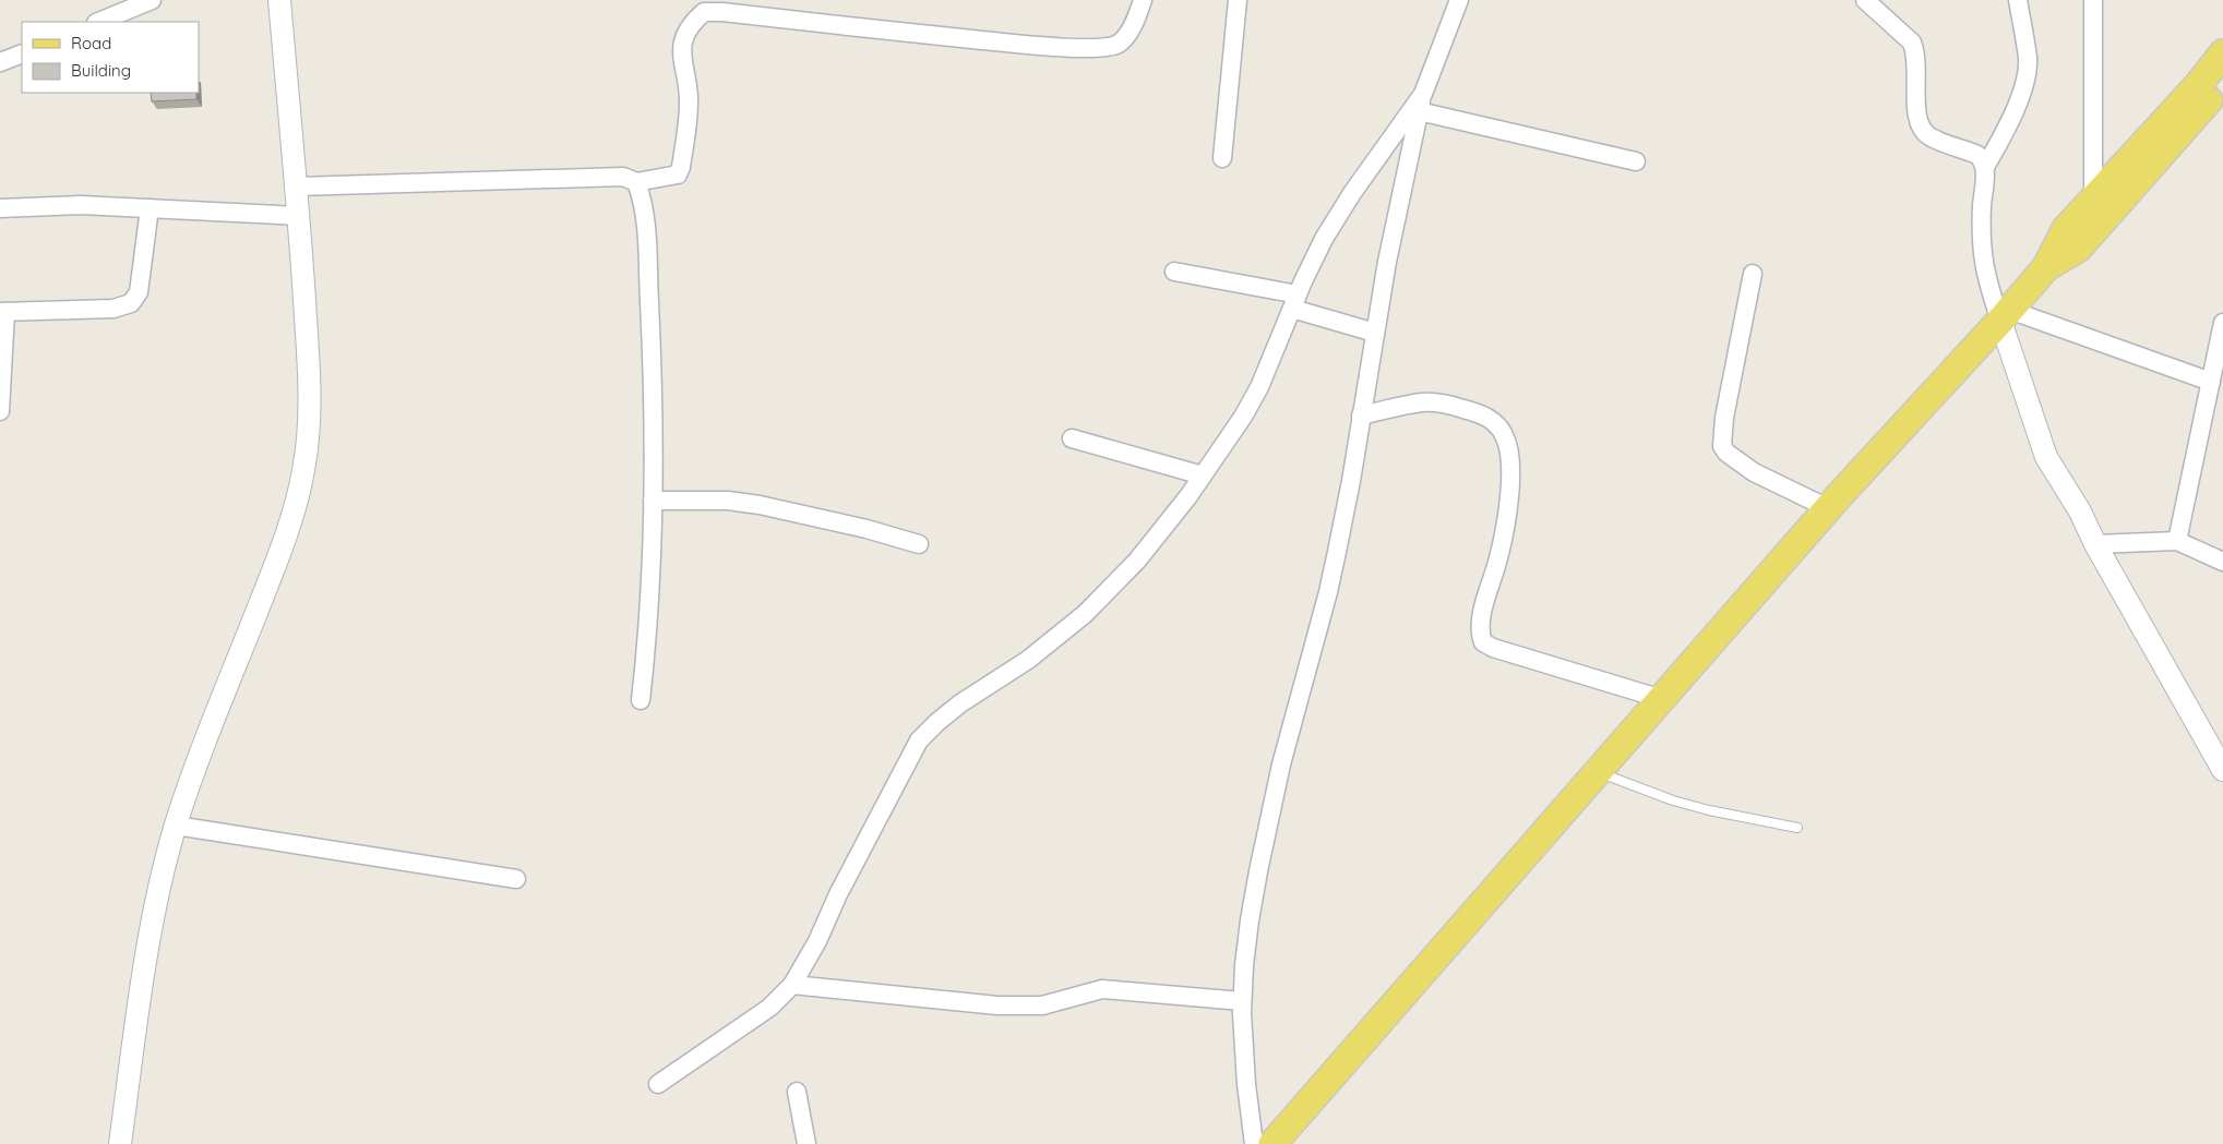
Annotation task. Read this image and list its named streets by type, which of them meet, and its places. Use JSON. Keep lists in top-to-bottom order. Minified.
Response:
{"legend":["Road","Building"]}
